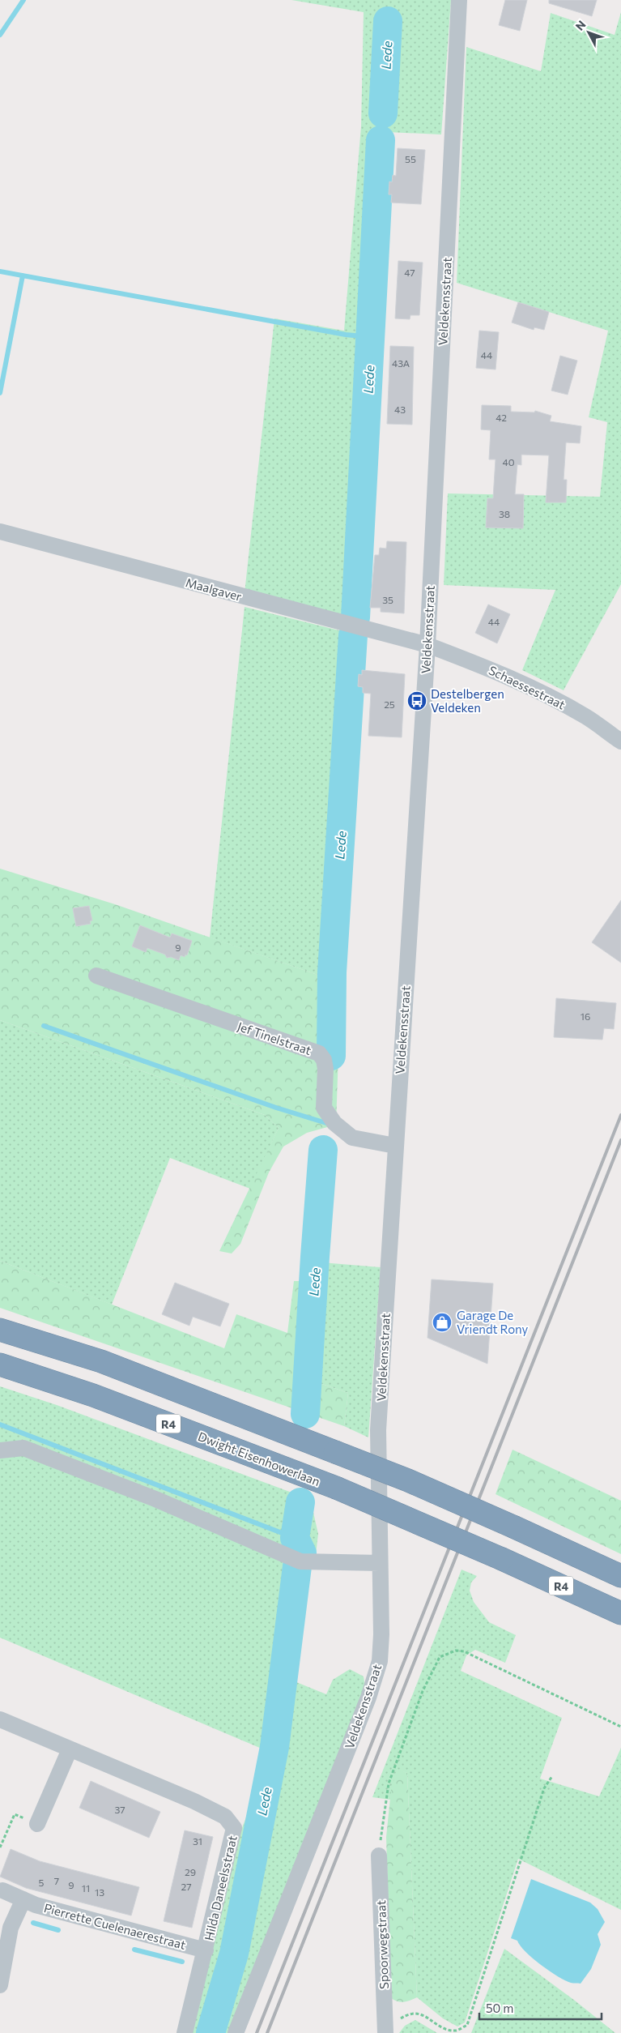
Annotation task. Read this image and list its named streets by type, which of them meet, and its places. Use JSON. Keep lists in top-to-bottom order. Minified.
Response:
{"streets":{"highway":["R4","Dwight Eisenhowerlaan"],"street":["Veldekensstraat","Maalgaver","Schaessestraat","Jef Tinelstraat","Hilda Daneelsstraat","Pierrette Cuelenaerestraat","Spoorwegstraat"]},"crossings":[["Veldekensstraat","Maalgaver"],["Veldekensstraat","Schaessestraat"],["Veldekensstraat","Jef Tinelstraat"],["Maalgaver","Schaessestraat"],["Hilda Daneelsstraat","Pierrette Cuelenaerestraat"]],"water":["Lede"],"places":{"bus stop":["Destelbergen Veldeken"],"shop":["Garage De Vriendt Rony"]},"house_numbers":["55","47","44","43A","43","42","40","38","35","44","25","9","16","37","31","29","7","5","9","27","11","13"],"scale_bar":"50 m","north":"top left"}
